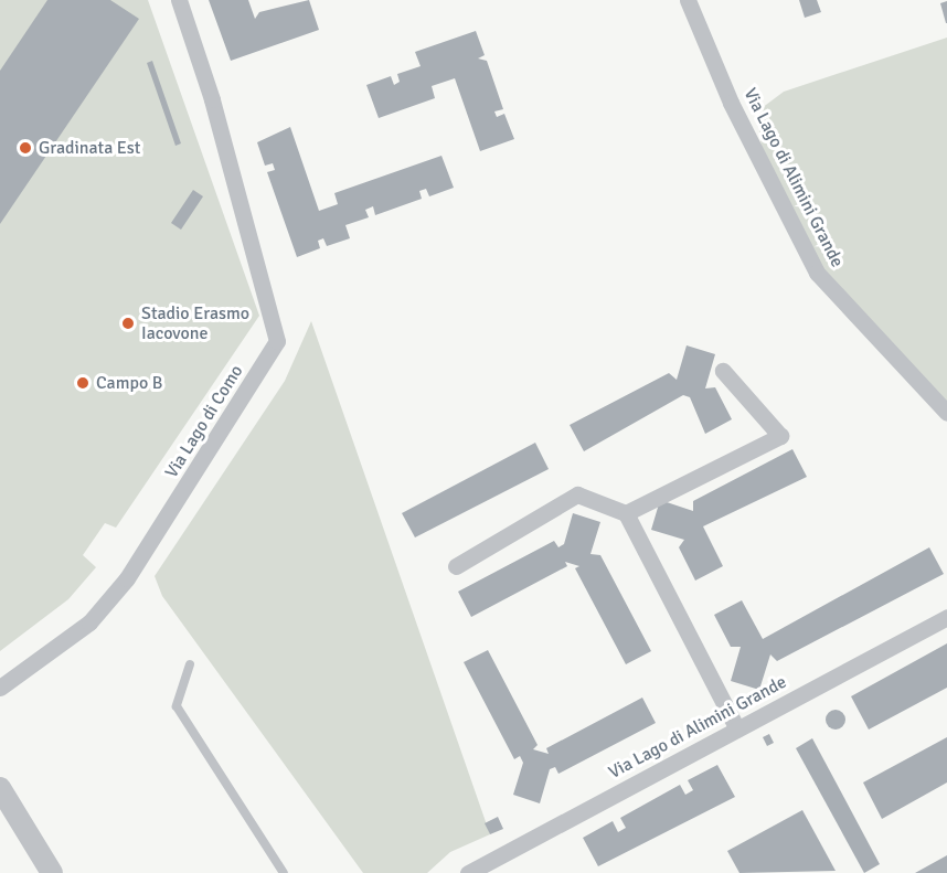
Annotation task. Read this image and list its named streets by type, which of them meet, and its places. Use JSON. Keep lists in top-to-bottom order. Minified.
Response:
{"streets":{"street":["Via Lago di Alimini Grande","Via Lago di Como"]},"places":["Gradinata Est","Stadio Erasmo Iacovone","Campo B"]}
